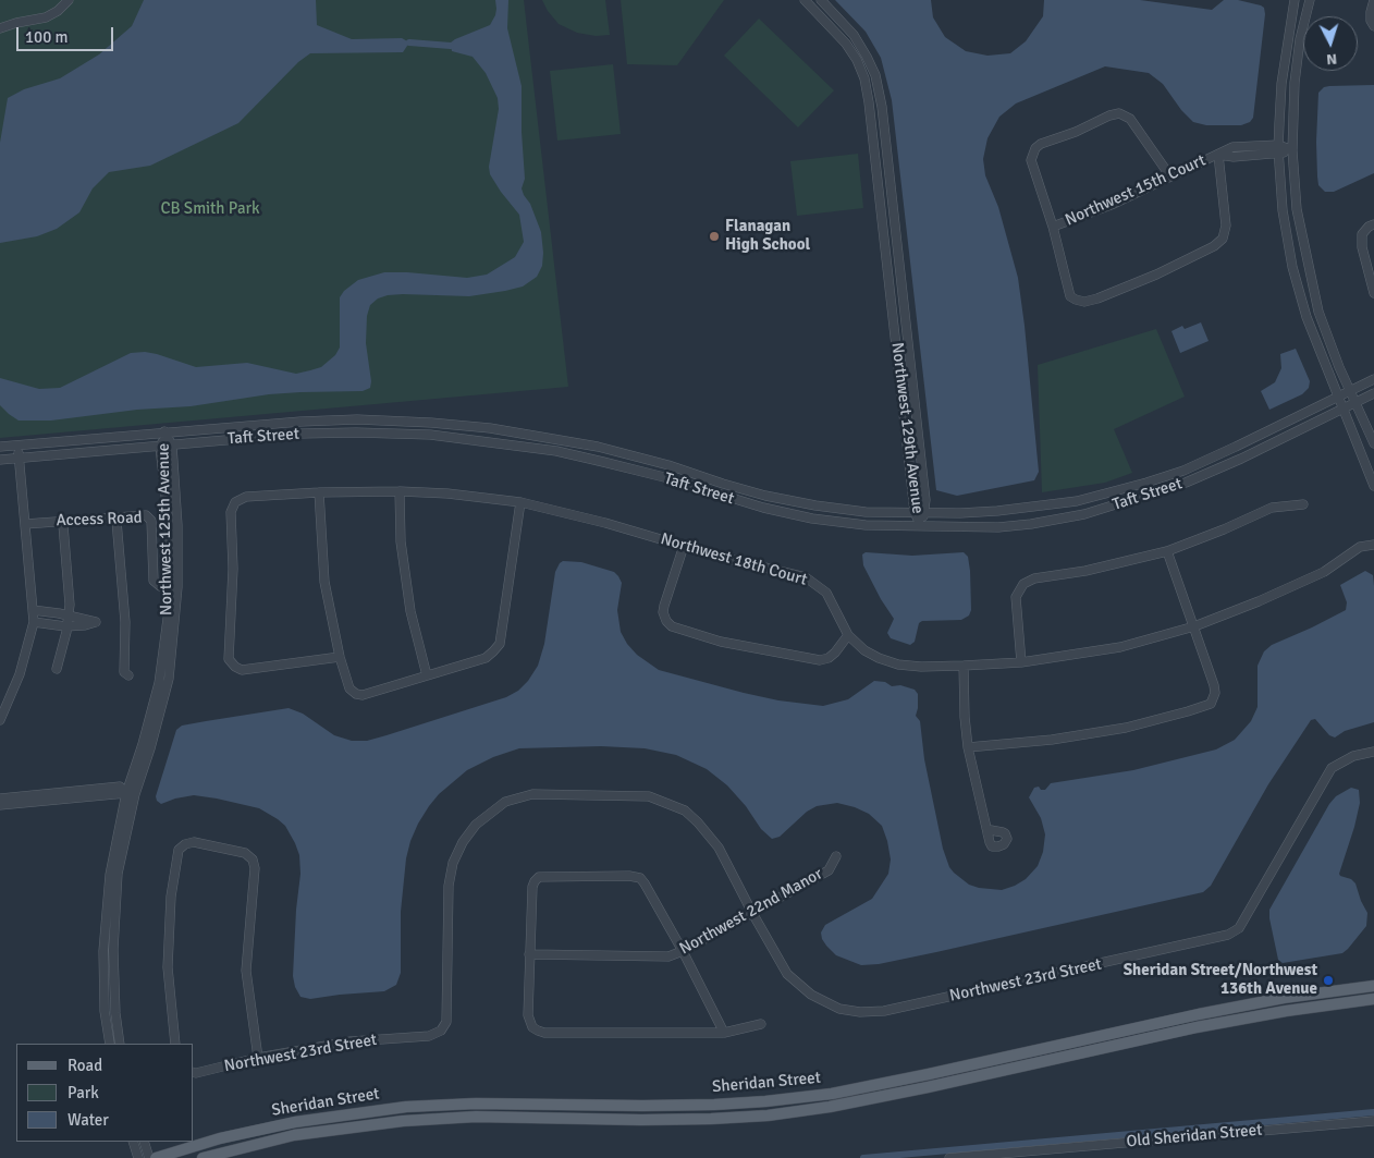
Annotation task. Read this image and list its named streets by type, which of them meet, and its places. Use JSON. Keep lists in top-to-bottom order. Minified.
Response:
{"streets":{"main road":["Sheridan Street"],"street":["Northwest 15th Court","Northwest 129th Avenue","Taft Street","Access Road","Northwest 125th Avenue","Northwest 18th Court","Northwest 22nd Manor","Northwest 23rd Street","Old Sheridan Street"]},"crossings":[["Northwest 129th Avenue","Taft Street"],["Taft Street","Northwest 125th Avenue"],["Access Road","Northwest 125th Avenue"],["Northwest 22nd Manor","Northwest 23rd Street"]],"parks":["CB Smith Park"],"places":["Flanagan High School","Sheridan Street/Northwest 136th Avenue"],"legend":["Road","Park","Water"],"scale_bar":"100 m","north":"bottom"}
